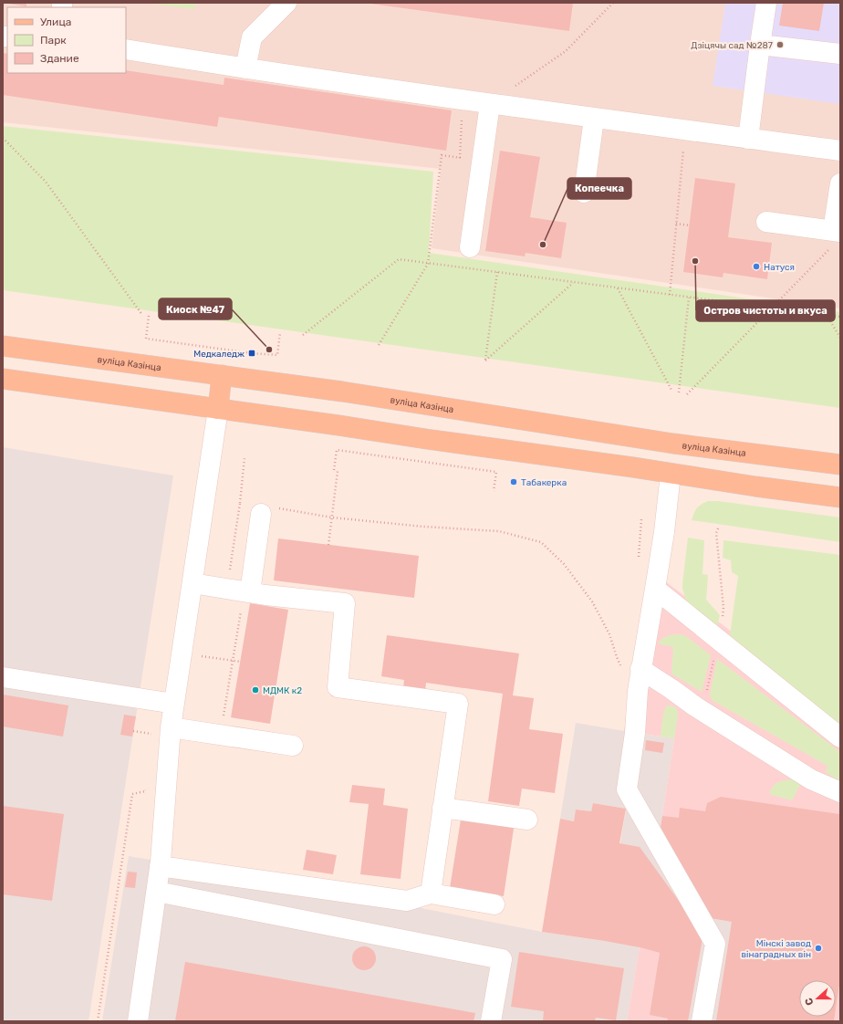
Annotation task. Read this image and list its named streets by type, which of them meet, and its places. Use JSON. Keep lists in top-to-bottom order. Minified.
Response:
{"streets":{"main road":["вуліца Казінца"]},"places":{"other":["Дзіцячы сад №287","Копеечка","Остров чистоты и вкуса","Натуся","Киоск №47","Табакерка","МДМК к2","Мінскі завод вінаградных він"],"transit":["Медкаледж"]},"legend":["Улица","Парк","Здание"],"north":"left"}
